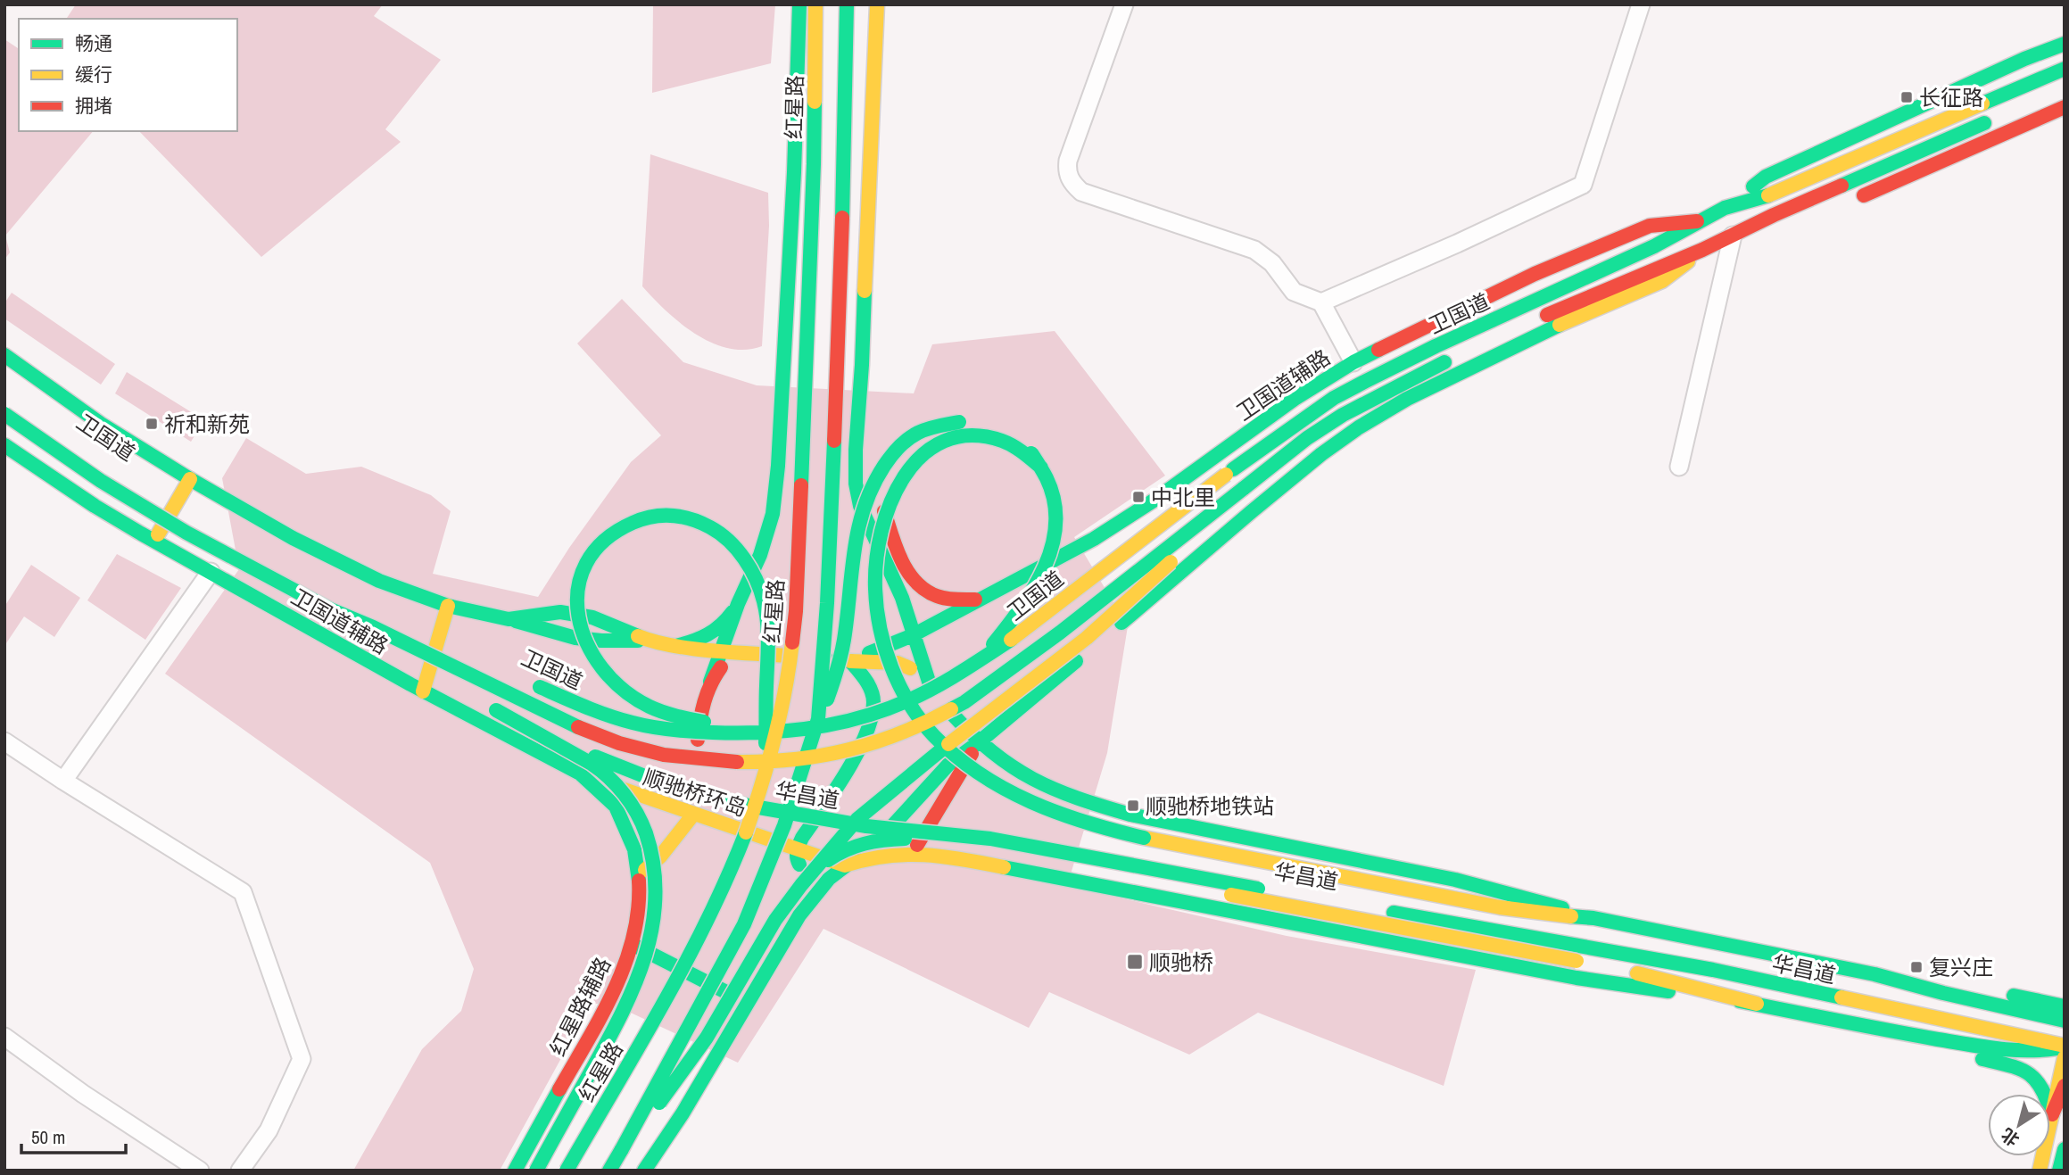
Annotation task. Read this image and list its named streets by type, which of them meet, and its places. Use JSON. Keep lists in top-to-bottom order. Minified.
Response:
{"streets":{"main road":["红星路","卫国道","卫国道辅路","顺驰桥环岛","华昌道","红星路辅路"]},"crossings":[["卫国道","卫国道辅路"],["卫国道辅路","顺驰桥环岛"],["卫国道辅路","红星路辅路"],["顺驰桥环岛","华昌道"],["顺驰桥环岛","红星路辅路"]],"places":{"transit":["长征路","祈和新苑","中北里","顺驰桥地铁站","顺驰桥","复兴庄"]},"legend":["畅通","缓行","拥堵"],"scale_bar":"50 m","north":"bottom left"}
